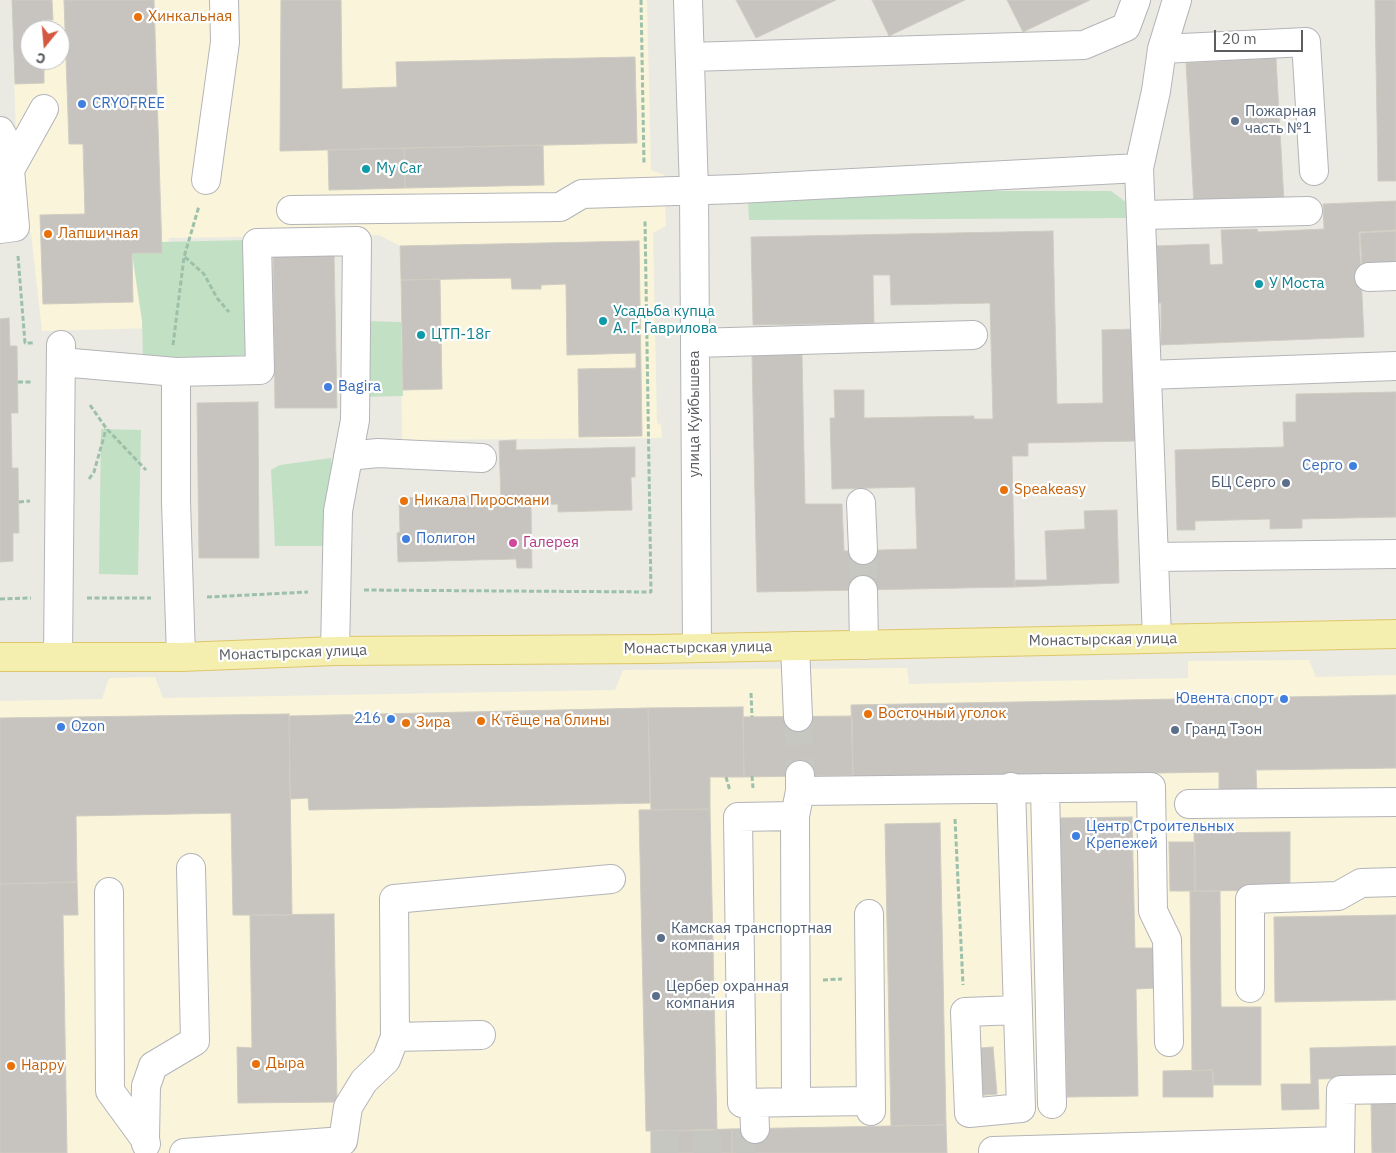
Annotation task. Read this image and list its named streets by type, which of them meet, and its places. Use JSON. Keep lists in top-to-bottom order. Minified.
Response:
{"streets":{"main road":["Монастырская улица"],"street":["улица Куйбышева"]},"crossings":[["улица Куйбышева","Монастырская улица"]],"places":["Хинкальная","CRYOFREE","Пожарная часть №1","My Car","Лапшичная","У Моста","Усадьба купца А. Г. Гаврилова","ЦТП-18г","Bagira","Серго","БЦ Серго","Speakeasy","Никала Пиросмани","Полигон","Галерея","Ювента спорт","Восточный уголок","216","К тёще на блины","Зира","Ozon","Гранд Тэон","Центр Строительных Крепежей","Камская транспортная компания","Цербер охранная компания","Дыра","Happy"],"scale_bar":"20 m","north":"bottom"}
